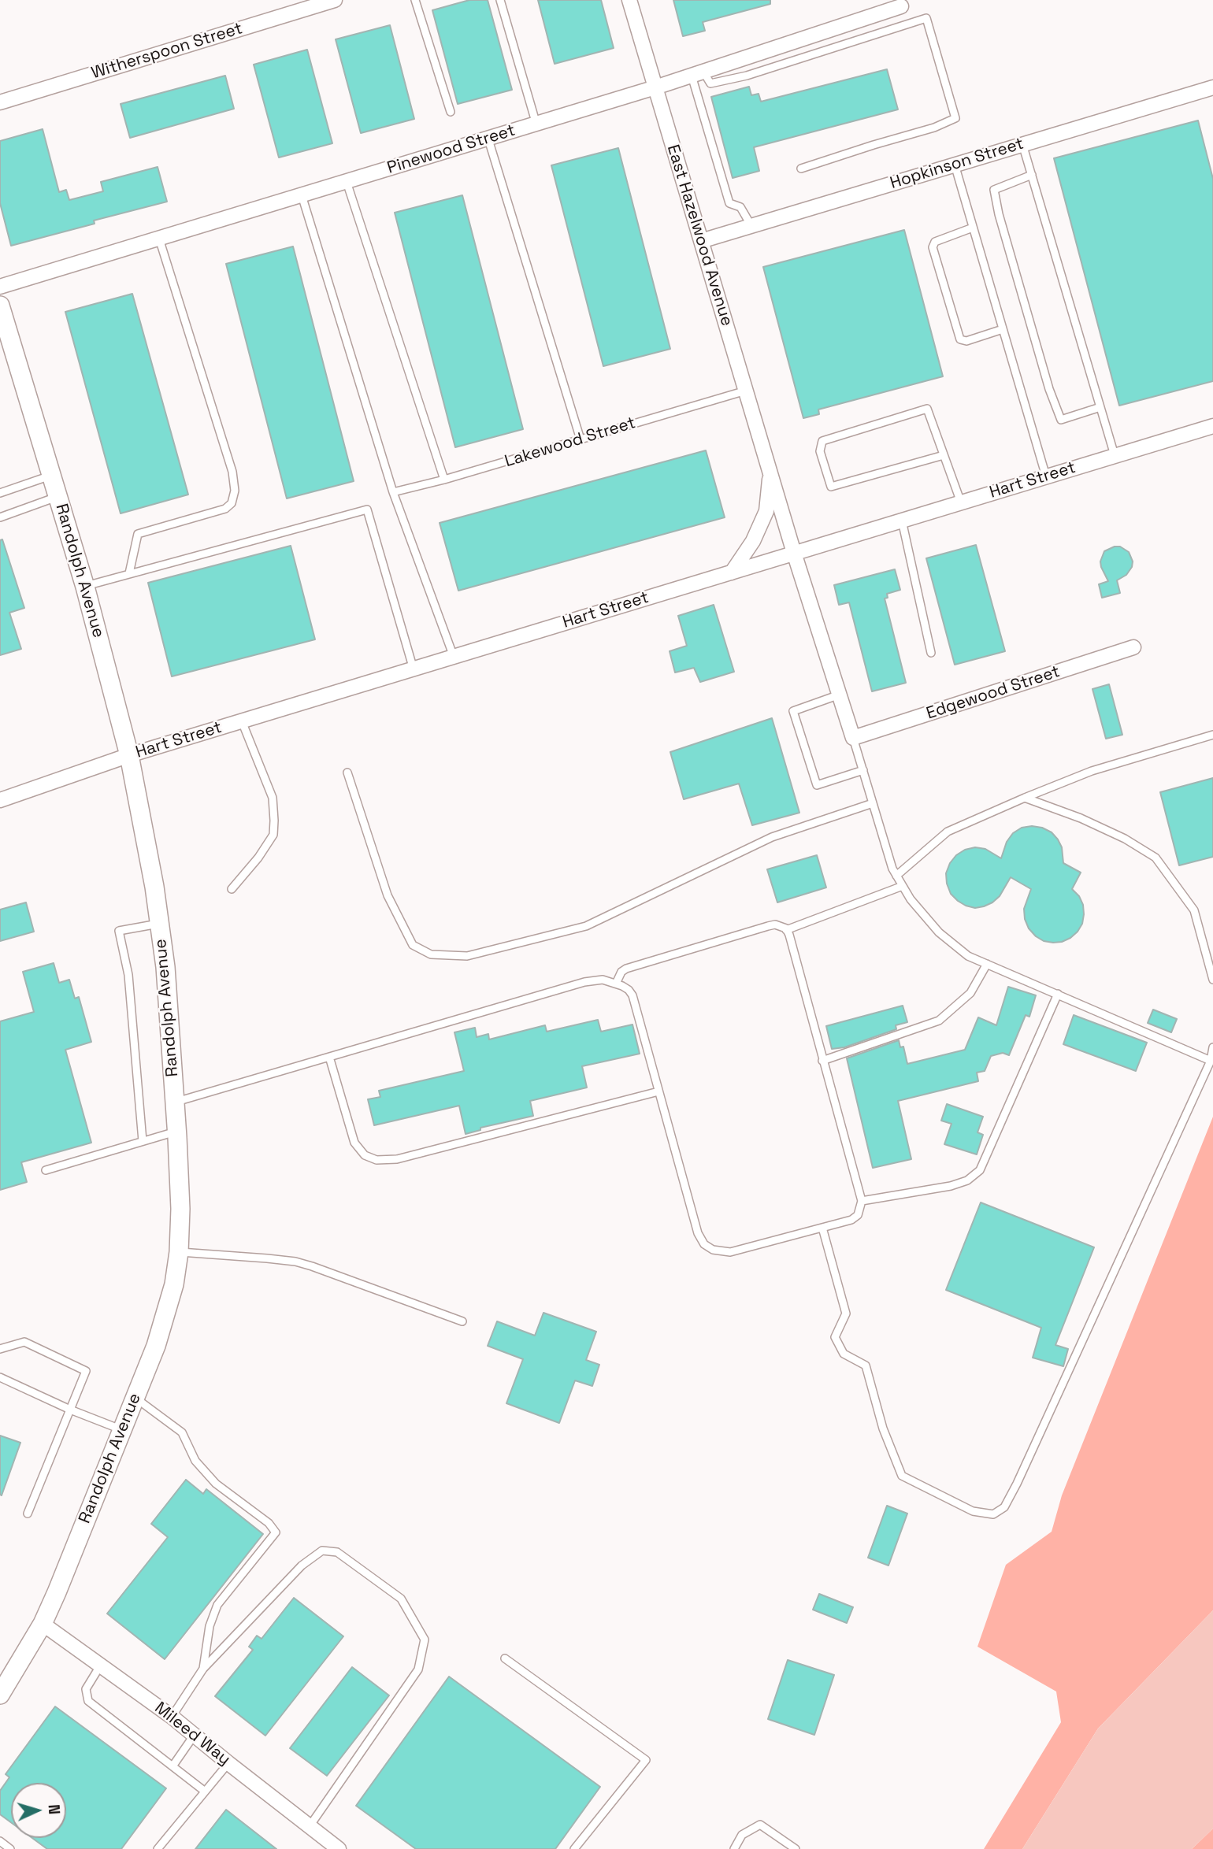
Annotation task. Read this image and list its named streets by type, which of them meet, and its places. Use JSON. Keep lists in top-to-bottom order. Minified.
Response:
{"streets":{"main road":["Randolph Avenue"],"street":["Witherspoon Street","Pinewood Street","Hopkinson Street","East Hazelwood Avenue","Hart Street","Edgewood Street","Mileed Way"],"lane":["Lakewood Street"]},"crossings":[["Pinewood Street","East Hazelwood Avenue"],["Hopkinson Street","East Hazelwood Avenue"],["East Hazelwood Avenue","Lakewood Street"],["East Hazelwood Avenue","Hart Street"],["East Hazelwood Avenue","Edgewood Street"],["Hart Street","Randolph Avenue"],["Randolph Avenue","Mileed Way"]],"north":"right"}
